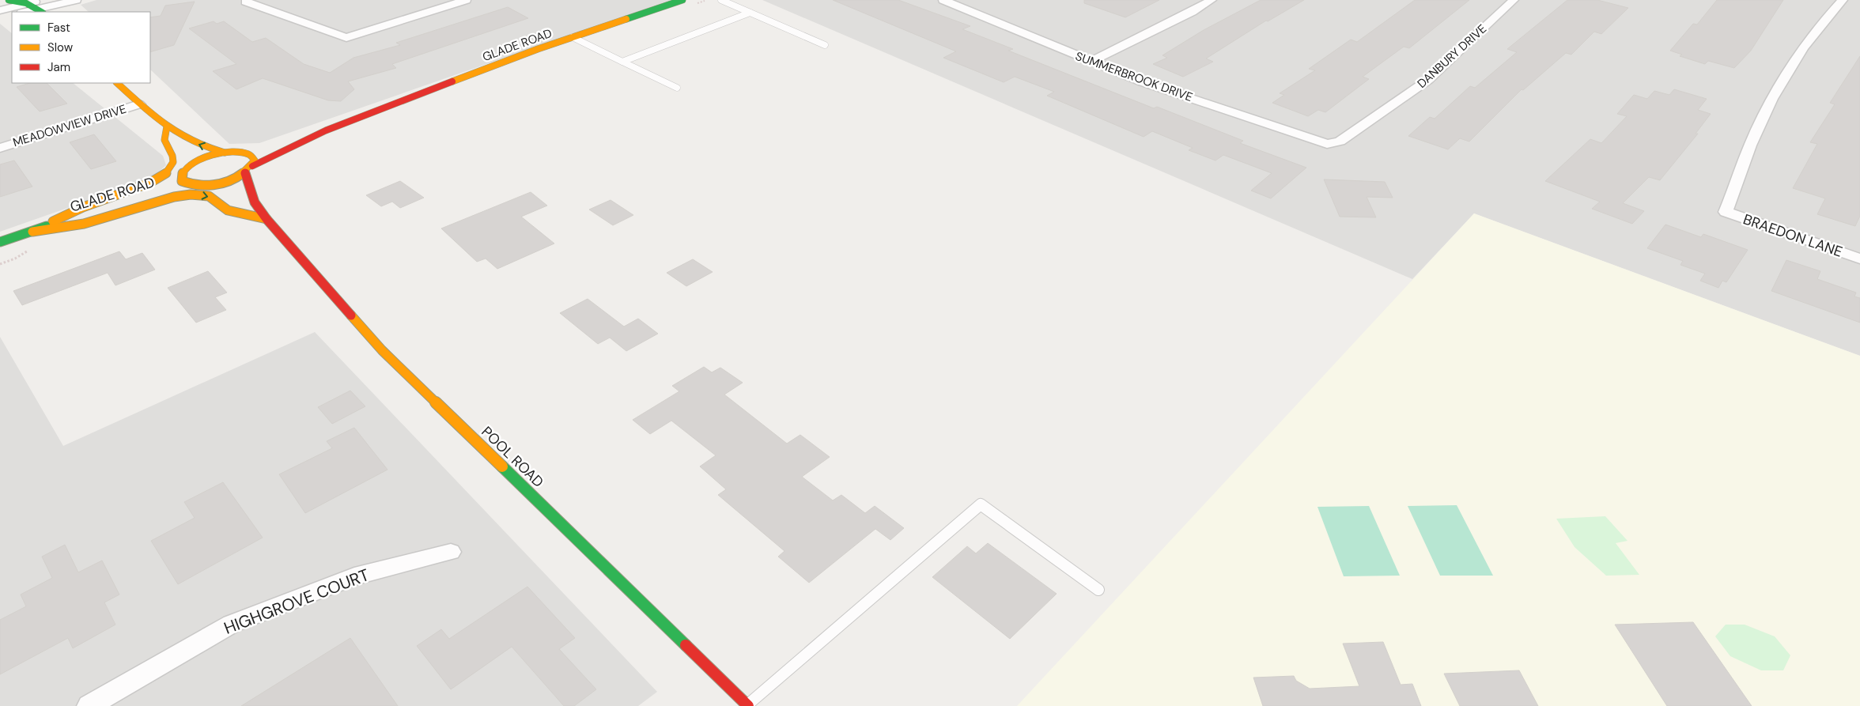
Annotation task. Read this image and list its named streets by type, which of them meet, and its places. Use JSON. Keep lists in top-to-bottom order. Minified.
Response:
{"streets":{"main road":["GLADE ROAD","POOL ROAD"],"street":["DANBURY DRIVE","SUMMERBROOK DRIVE","MEADOWVIEW DRIVE","BRAEDON LANE","HIGHGROVE COURT"]},"crossings":[["GLADE ROAD","POOL ROAD"],["DANBURY DRIVE","SUMMERBROOK DRIVE"]],"legend":["Fast","Slow","Jam"]}
